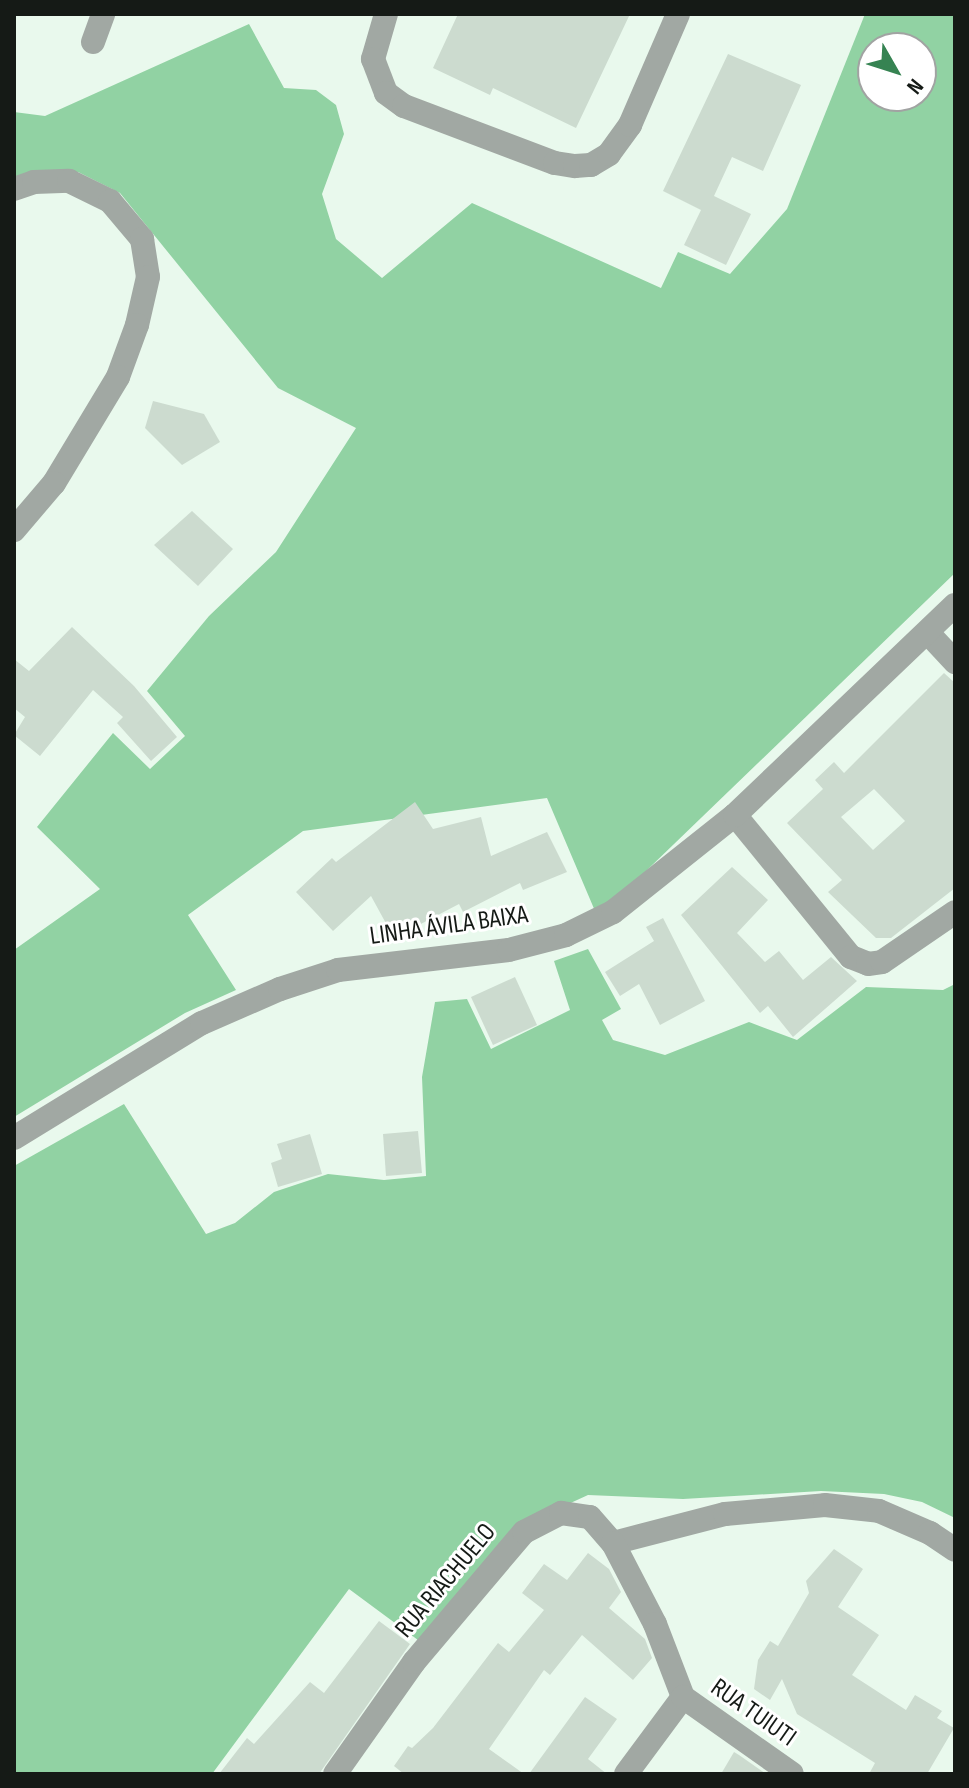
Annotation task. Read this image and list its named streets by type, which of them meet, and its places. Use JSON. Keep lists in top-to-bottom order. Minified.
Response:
{"streets":{"street":["LINHA ÁVILA BAIXA","RUA RIACHUELO","RUA TUIUTI"]},"crossings":[["RUA RIACHUELO","RUA TUIUTI"]],"north":"bottom right"}
